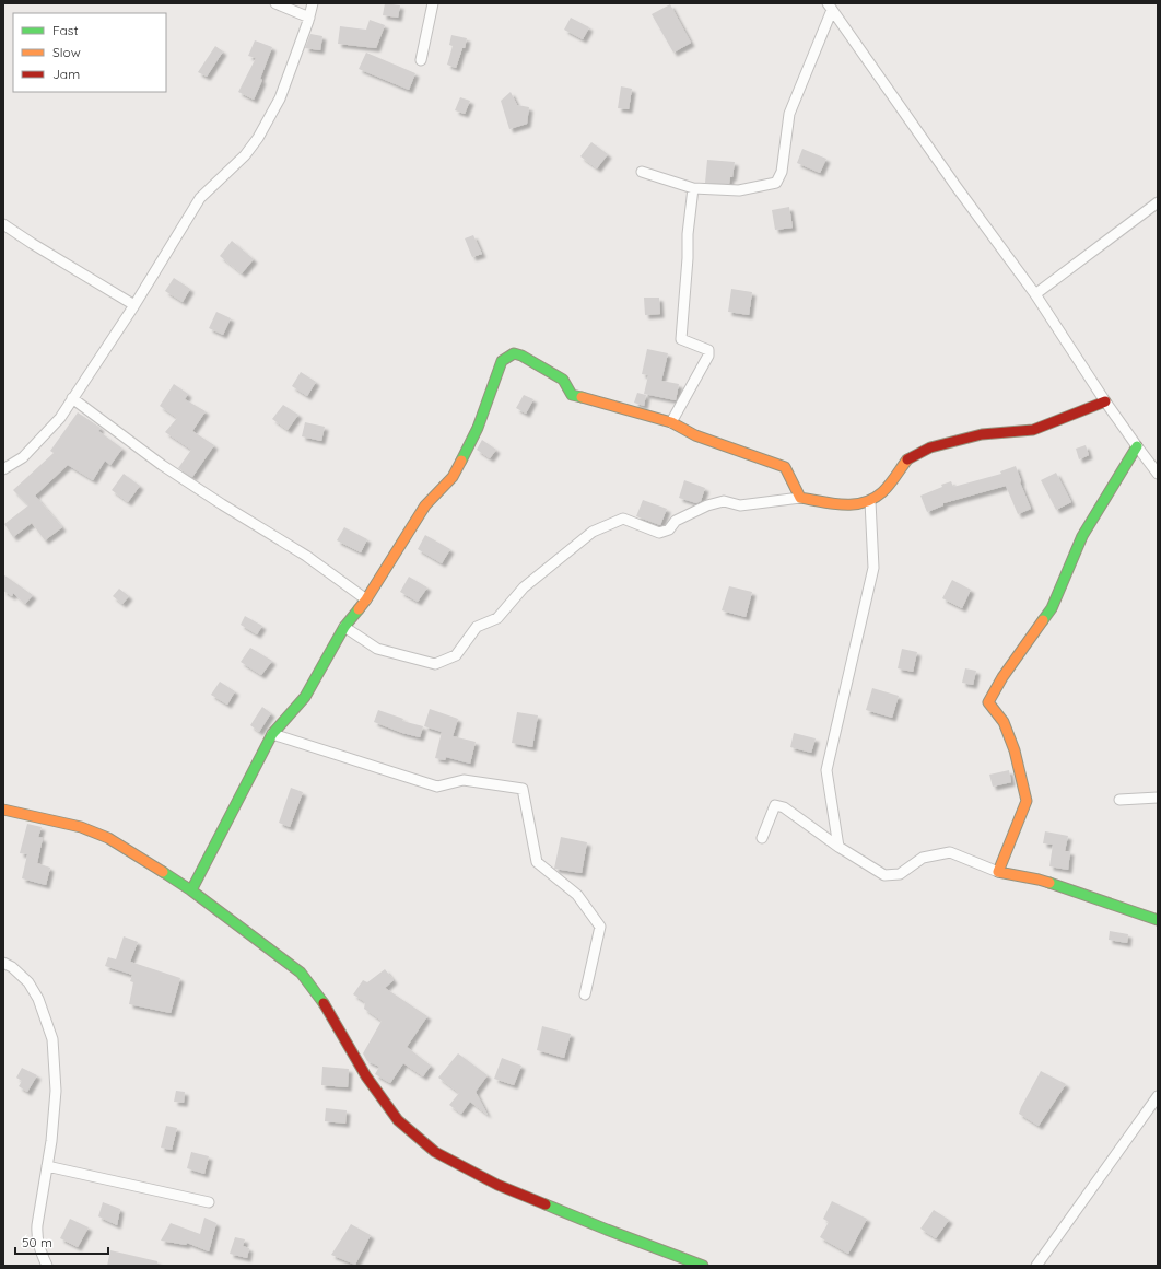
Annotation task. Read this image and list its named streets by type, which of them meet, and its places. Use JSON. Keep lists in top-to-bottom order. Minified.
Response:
{"legend":["Fast","Slow","Jam"],"scale_bar":"50 m"}
